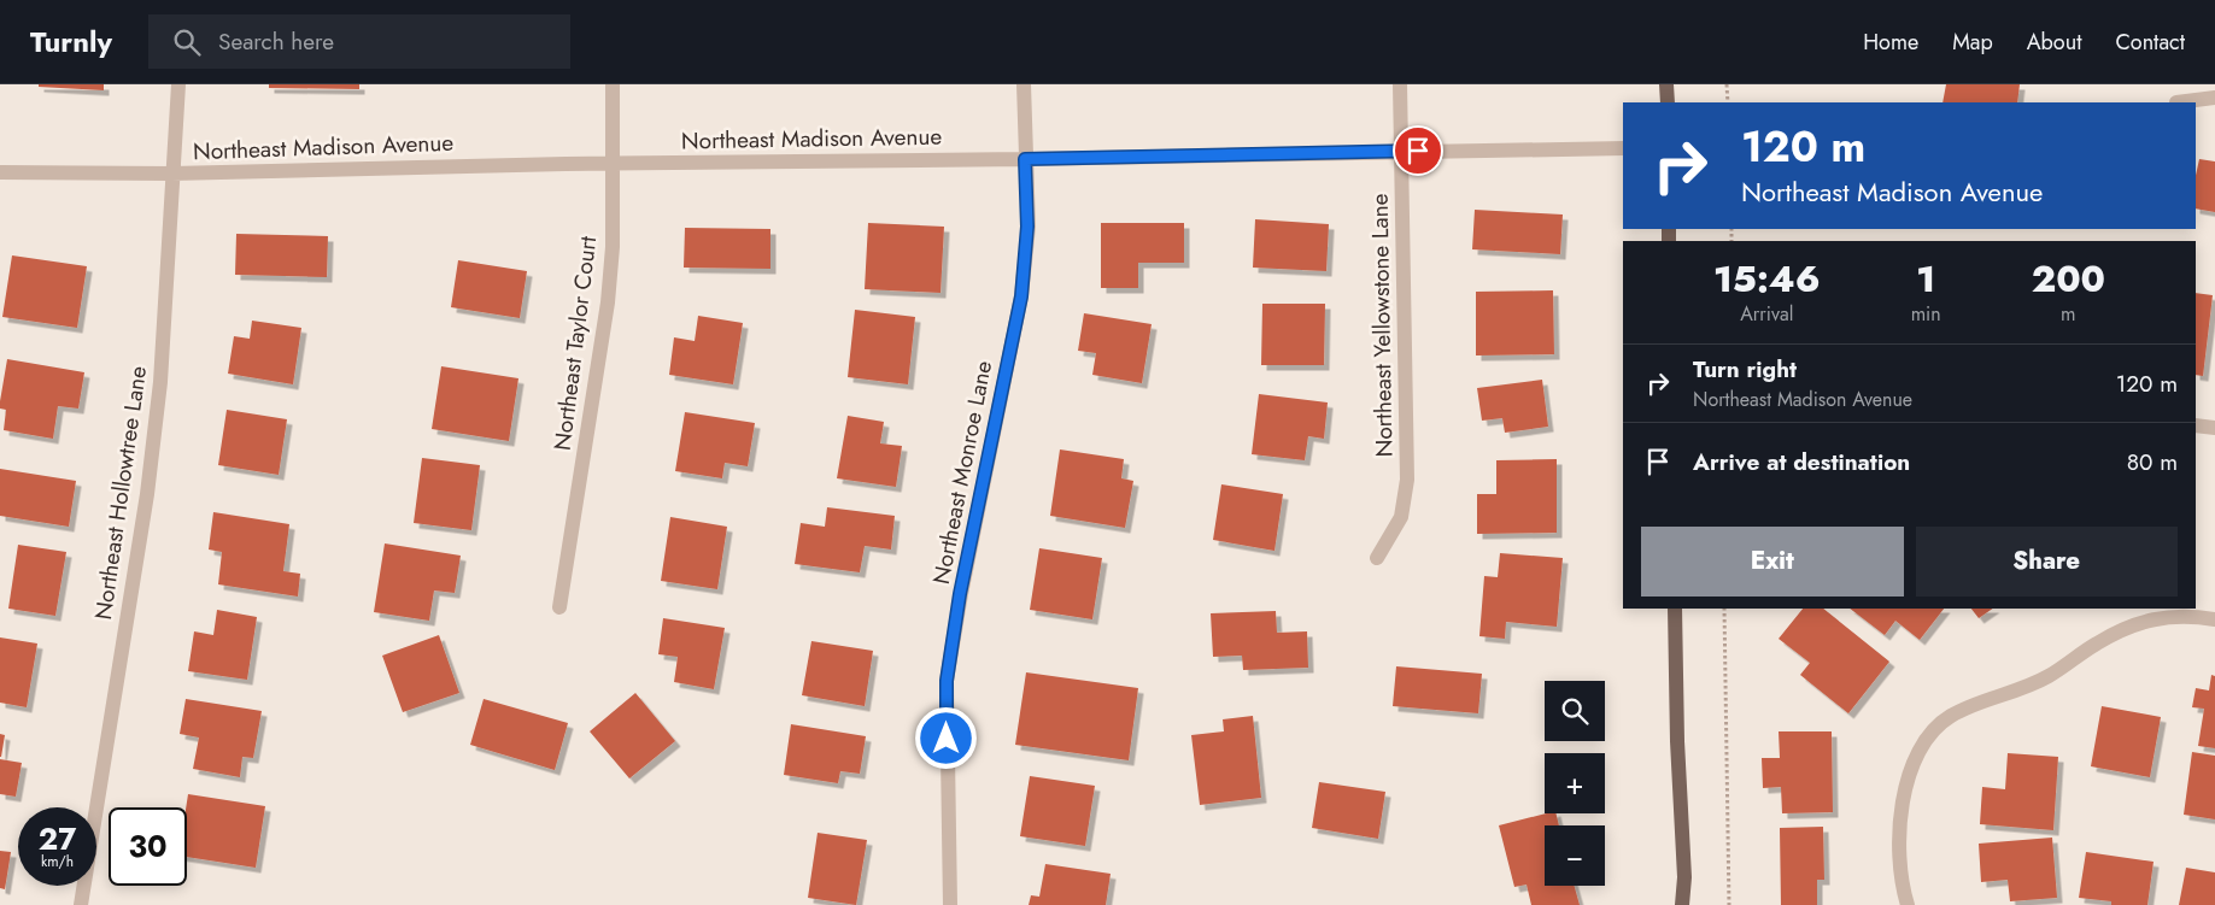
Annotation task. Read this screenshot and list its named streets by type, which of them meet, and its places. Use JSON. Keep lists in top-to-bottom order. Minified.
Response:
{"streets":{"street":["Northeast Madison Avenue","Northeast Yellowstone Lane","Northeast Taylor Court","Northeast Monroe Lane","Northeast Hollowtree Lane"]},"crossings":[["Northeast Madison Avenue","Northeast Yellowstone Lane"],["Northeast Madison Avenue","Northeast Taylor Court"],["Northeast Madison Avenue","Northeast Monroe Lane"],["Northeast Madison Avenue","Northeast Hollowtree Lane"]],"page":{"header":"Turnly","search":"Search here","nav":["Home","Map","About","Contact"],"turn":["120 m","Northeast Madison Avenue"],"eta":["15:46","Arrival","1","min","200","m"],"list":[{"name":"Turn right","note":"Northeast Madison Avenue","value":"120 m"},{"name":"Arrive at destination","value":"80 m"}],"buttons":["Exit","Share"],"map_buttons":["+","−"],"speed":"27 km/h","limit":"30"}}
